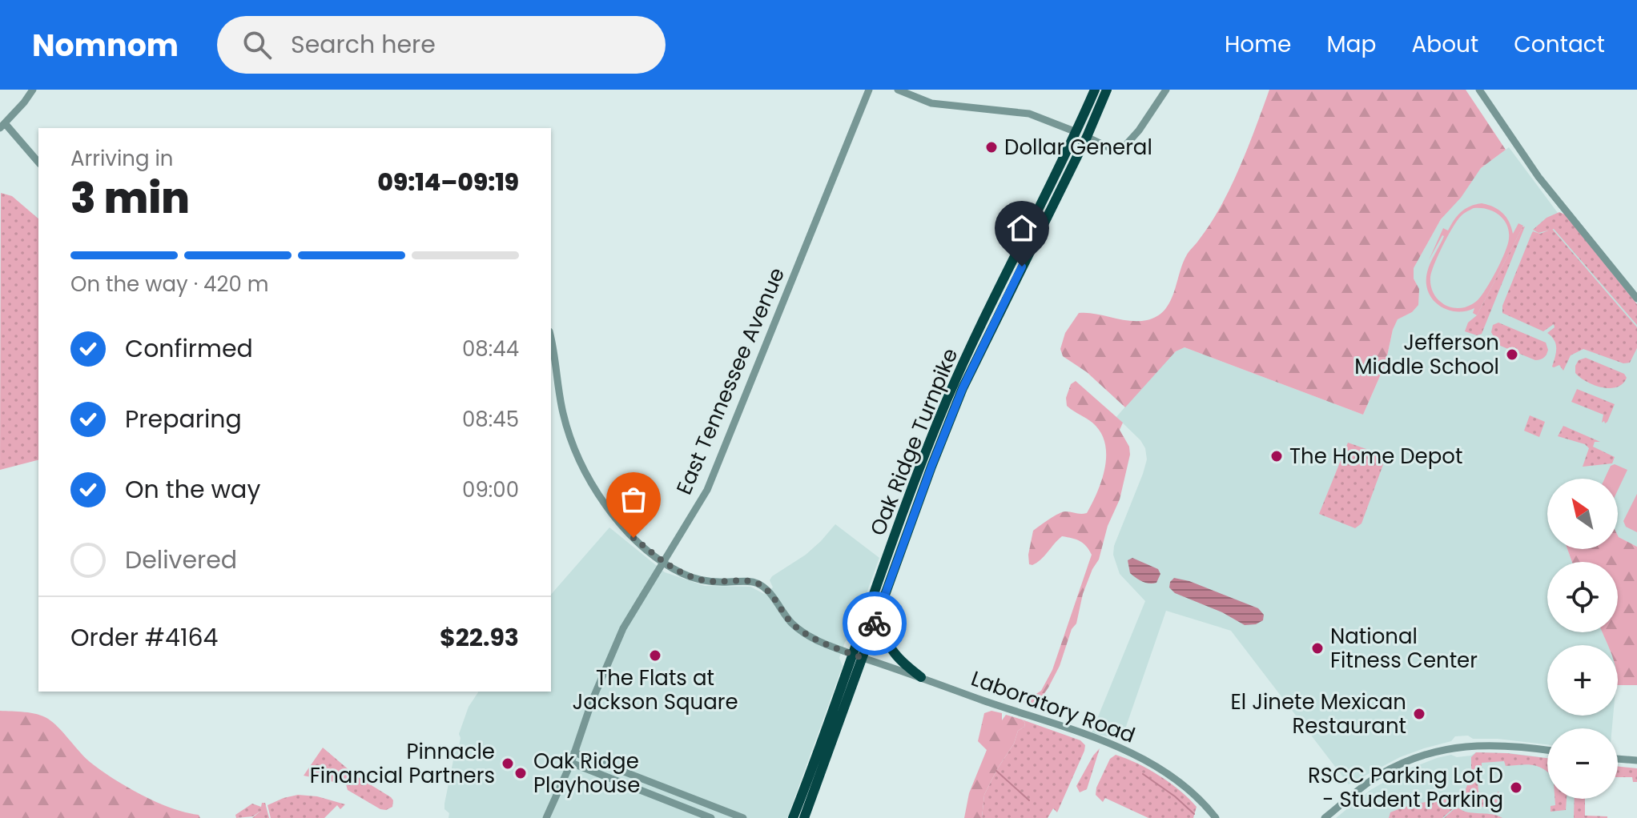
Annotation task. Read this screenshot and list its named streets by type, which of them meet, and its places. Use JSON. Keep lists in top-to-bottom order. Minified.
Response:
{"streets":{"highway":["Oak Ridge Turnpike"],"street":["East Tennessee Avenue","Laboratory Road"]},"crossings":[["East Tennessee Avenue","Laboratory Road"],["Oak Ridge Turnpike","Laboratory Road"]],"places":["Dollar General","Jefferson Middle School","The Home Depot","National Fitness Center","The Flats at Jackson Square","El Jinete Mexican Restaurant","Pinnacle Financial Partners","Oak Ridge Playhouse","RSCC Parking Lot D - Student Parking"],"north":"top left","page":{"header":"Nomnom","search":"Search here","nav":["Home","Map","About","Contact"],"heading":["3 min","Arriving in","09:14–09:19"],"panel":["Order #4164","$22.93"],"bar":"On the way · 420 m","list":[["Confirmed","08:44"],["Preparing","08:45"],["On the way","09:00"],"Delivered"],"map_buttons":["+","−"]}}
